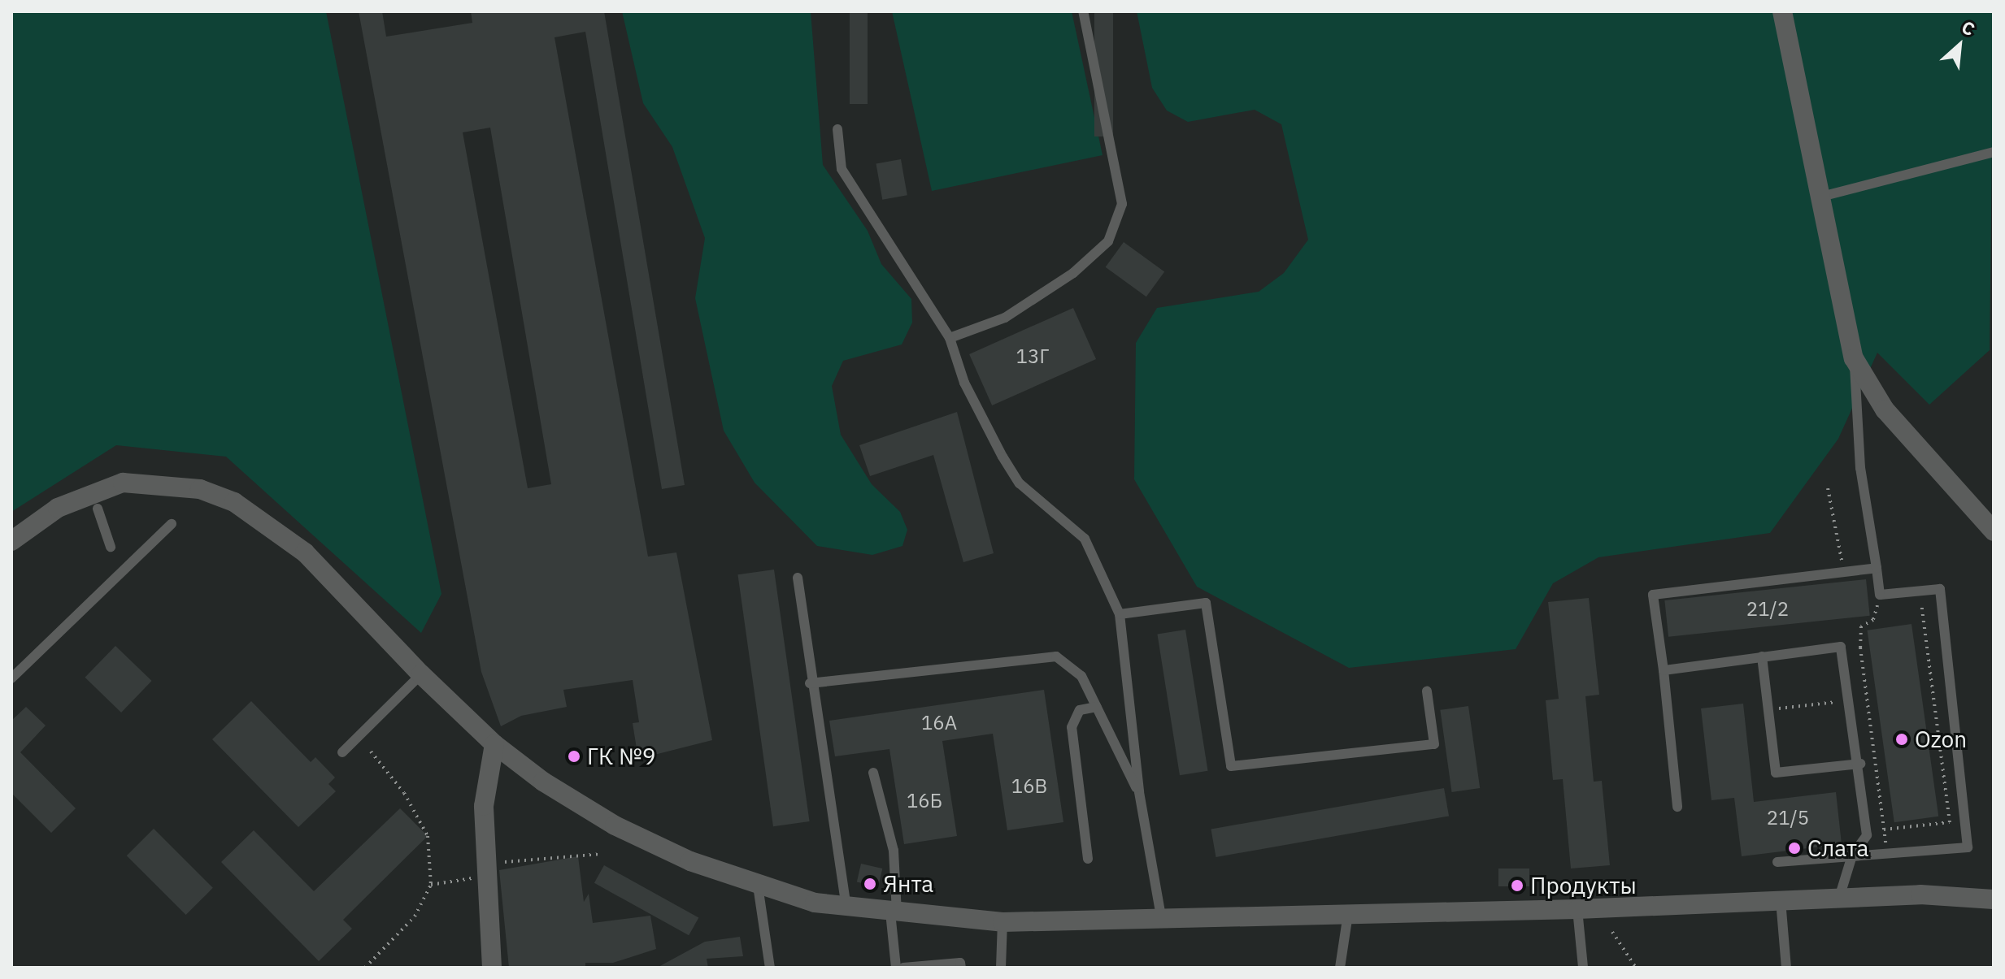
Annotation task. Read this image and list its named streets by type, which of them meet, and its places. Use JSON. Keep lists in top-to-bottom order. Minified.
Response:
{"places":["Ozon","ГК №9","Слата","Янта","Продукты"],"house_numbers":["13Г","21/2","16А","16В","16Б","21/5"],"north":"top right"}
